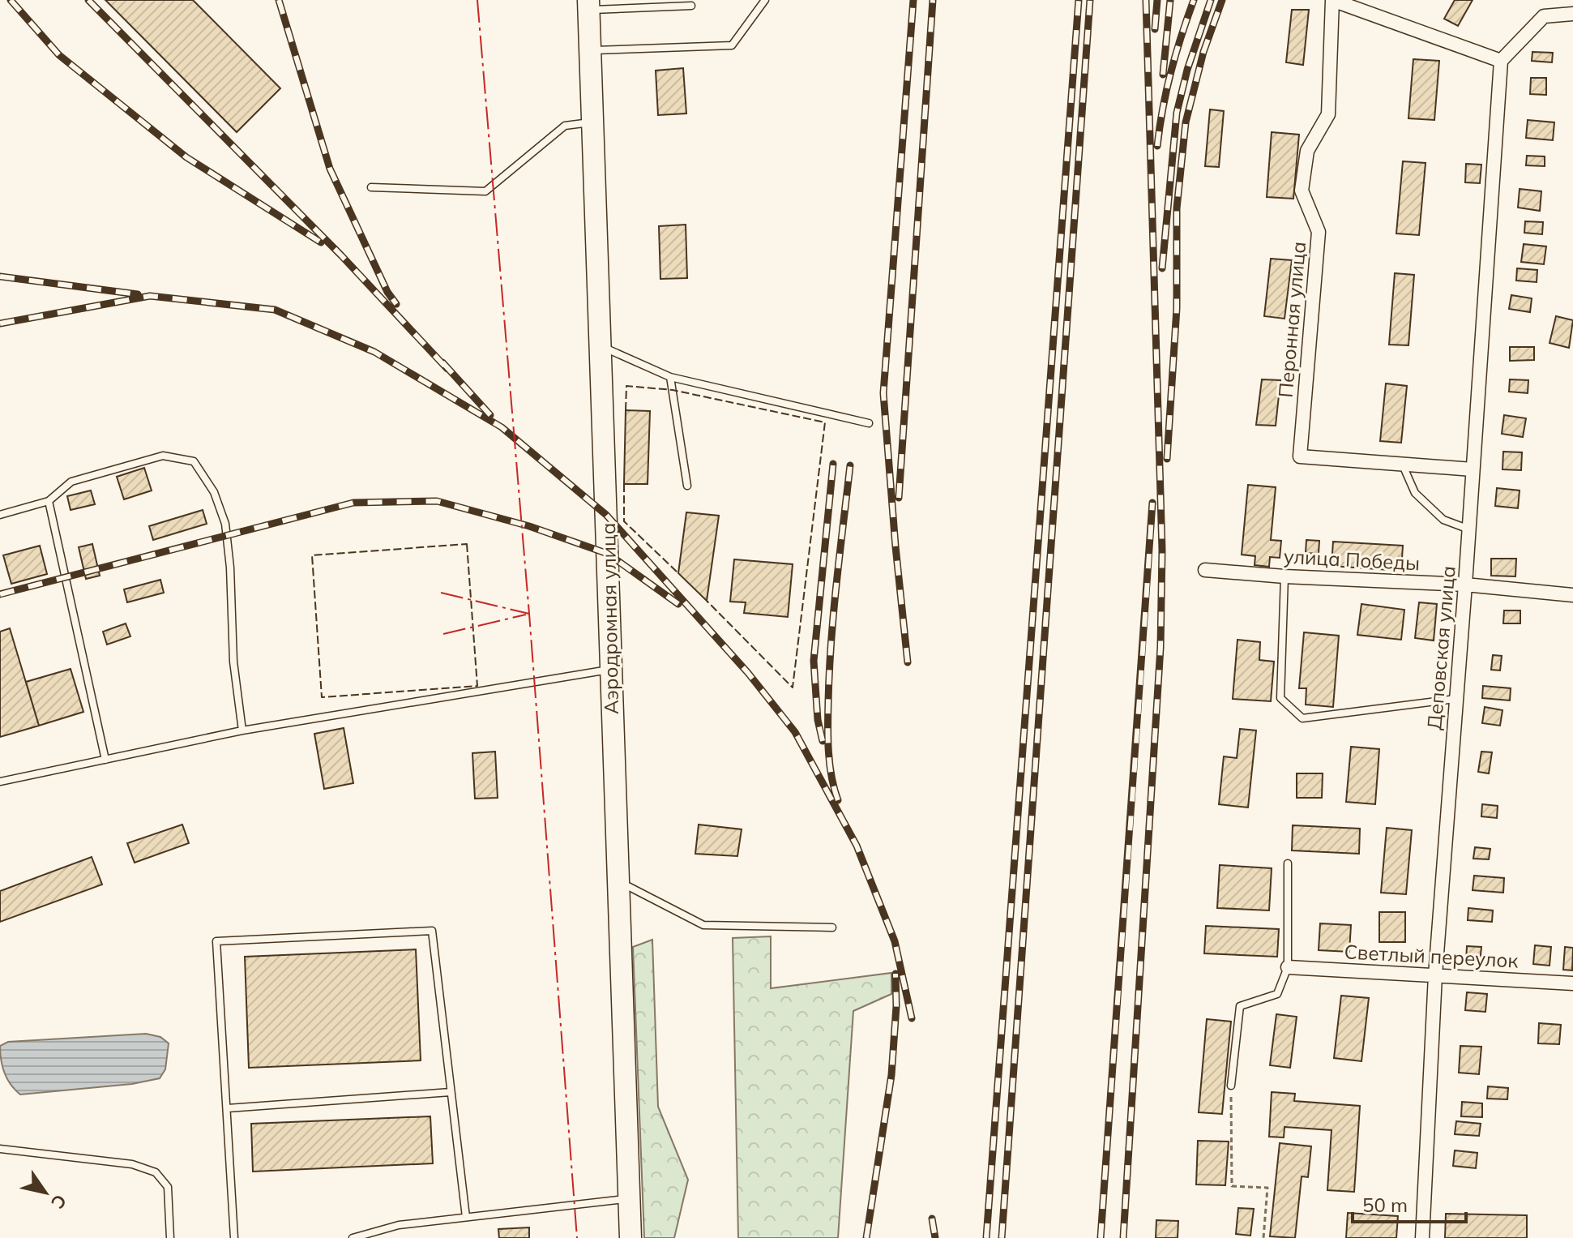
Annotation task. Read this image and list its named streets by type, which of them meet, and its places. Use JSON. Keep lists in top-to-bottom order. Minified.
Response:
{"streets":{"main road":["Аэродромная улица"],"street":["Перонная улица","улица Победы","Деповская улица","Светлый переулок"]},"crossings":[["улица Победы","Деповская улица"],["Деповская улица","Светлый переулок"]],"scale_bar":"50 m","north":"bottom right"}
